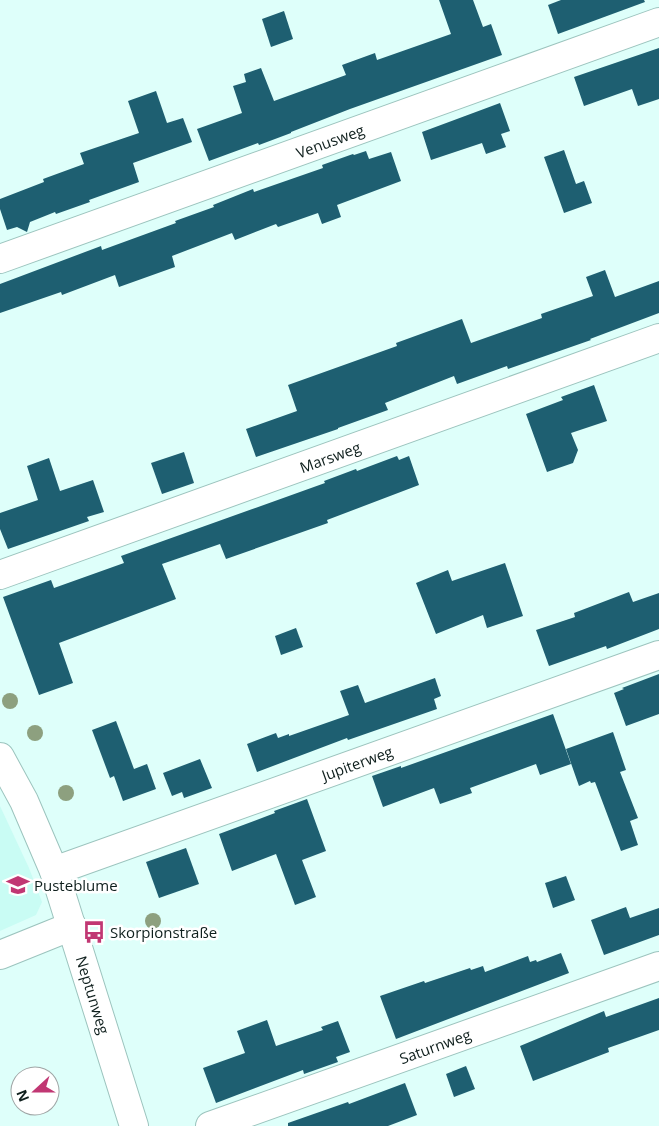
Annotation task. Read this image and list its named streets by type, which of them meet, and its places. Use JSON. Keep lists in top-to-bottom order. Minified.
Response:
{"streets":{"street":["Venusweg","Marsweg","Jupiterweg","Neptunweg","Saturnweg"]},"crossings":[["Jupiterweg","Neptunweg"]],"places":{"school or university":["Pusteblume"],"bus stop":["Skorpionstraße"]},"north":"left"}
